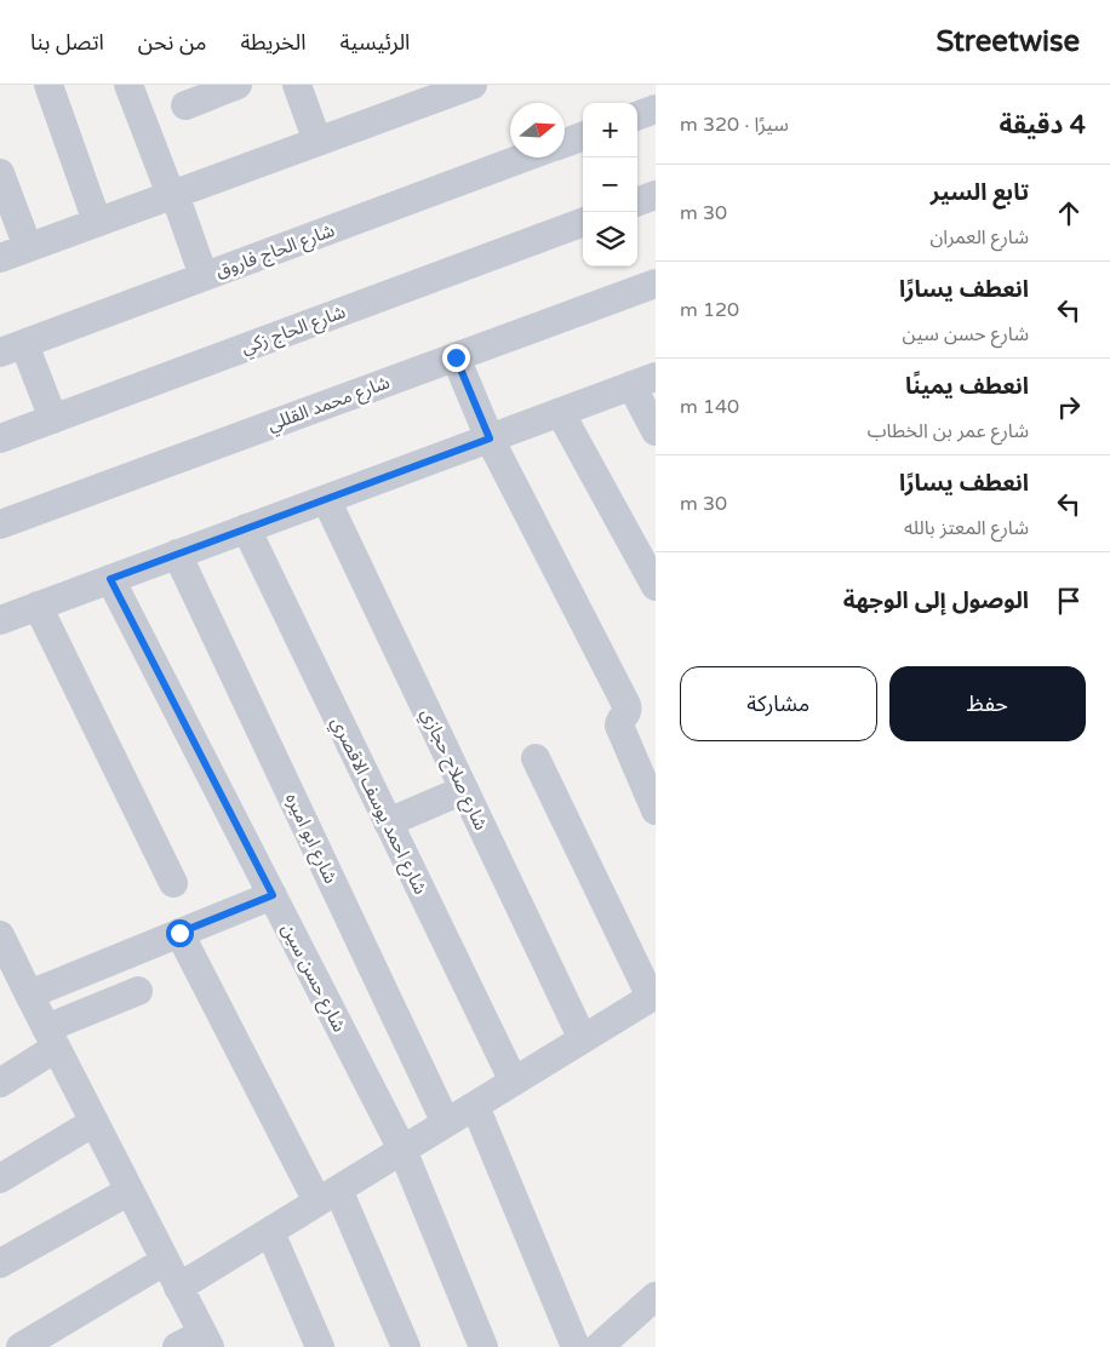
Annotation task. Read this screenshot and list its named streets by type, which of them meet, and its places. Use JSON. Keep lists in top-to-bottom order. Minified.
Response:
{"streets":{"street":["شارع الحاج فاروق","شارع الحاج زكي","شارع محمد القللي","شارع صلاح حجازي","شارع احمد يوسف الاقصري","شارع ابو اميره","شارع حسن سين"]},"north":"right","page":{"header":"Streetwise","nav":["الرئيسية","الخريطة","من نحن","اتصل بنا"],"heading":["4 دقيقة","سيرًا · 320 m"],"map_buttons":["+","−"],"list":[["تابع السير","شارع العمران","30 m"],["انعطف يسارًا","شارع حسن سين","120 m"],["انعطف يمينًا","شارع عمر بن الخطاب","140 m"],["انعطف يسارًا","شارع المعتز بالله","30 m"],"الوصول إلى الوجهة"],"buttons":["حفظ","مشاركة"]}}
